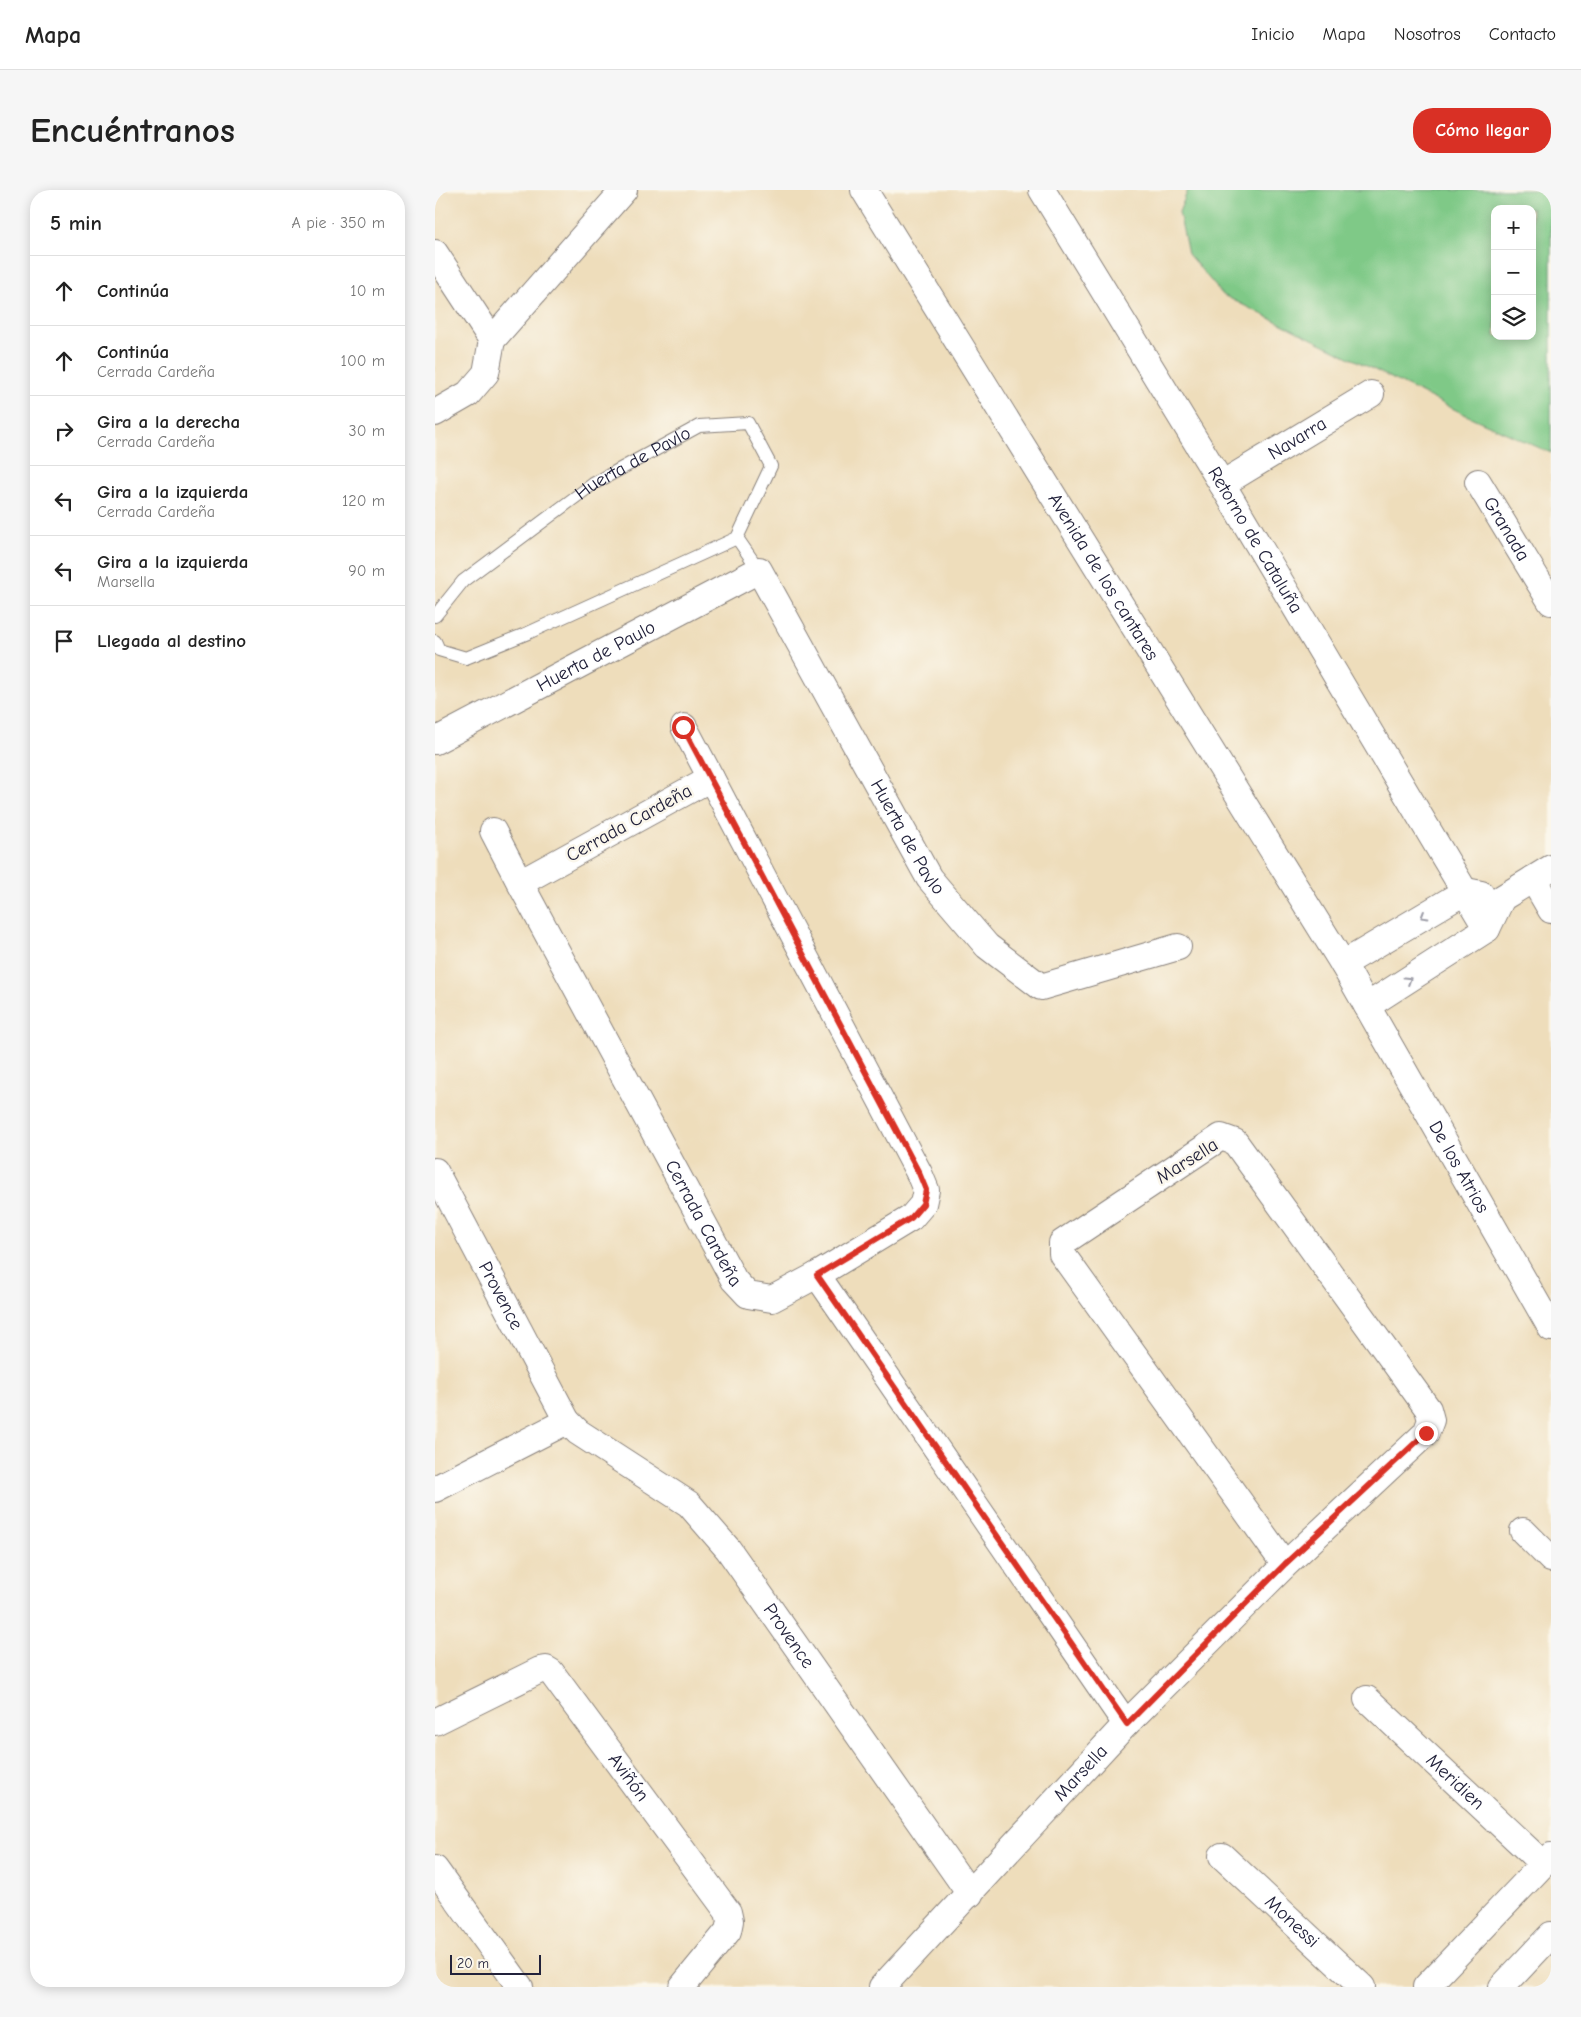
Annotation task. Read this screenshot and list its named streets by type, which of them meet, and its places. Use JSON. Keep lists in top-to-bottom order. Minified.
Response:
{"streets":{"street":["Navarra","Huerta de Pavlo","Granada","Retorno de Cataluña","Avenida de los cantares","Huerta de Paulo","Cerrada Cardeña","Marsella","De los Atrios","Provence","Aviñón","Meridien","Monessi"]},"crossings":[["Navarra","Retorno de Cataluña"],["Huerta de Pavlo","Huerta de Paulo"],["Avenida de los cantares","De los Atrios"],["Marsella","Provence"]],"scale_bar":"20 m","page":{"header":"Mapa","nav":["Inicio","Mapa","Nosotros","Contacto"],"buttons":"Cómo llegar","title":"Encuéntranos","heading":["5 min","A pie · 350 m"],"map_buttons":["+","−"],"list":[["Continúa","10 m"],["Continúa","Cerrada Cardeña","100 m"],["Gira a la derecha","Cerrada Cardeña","30 m"],["Gira a la izquierda","Cerrada Cardeña","120 m"],["Gira a la izquierda","Marsella","90 m"],"Llegada al destino"],"scale":"20 m"}}
